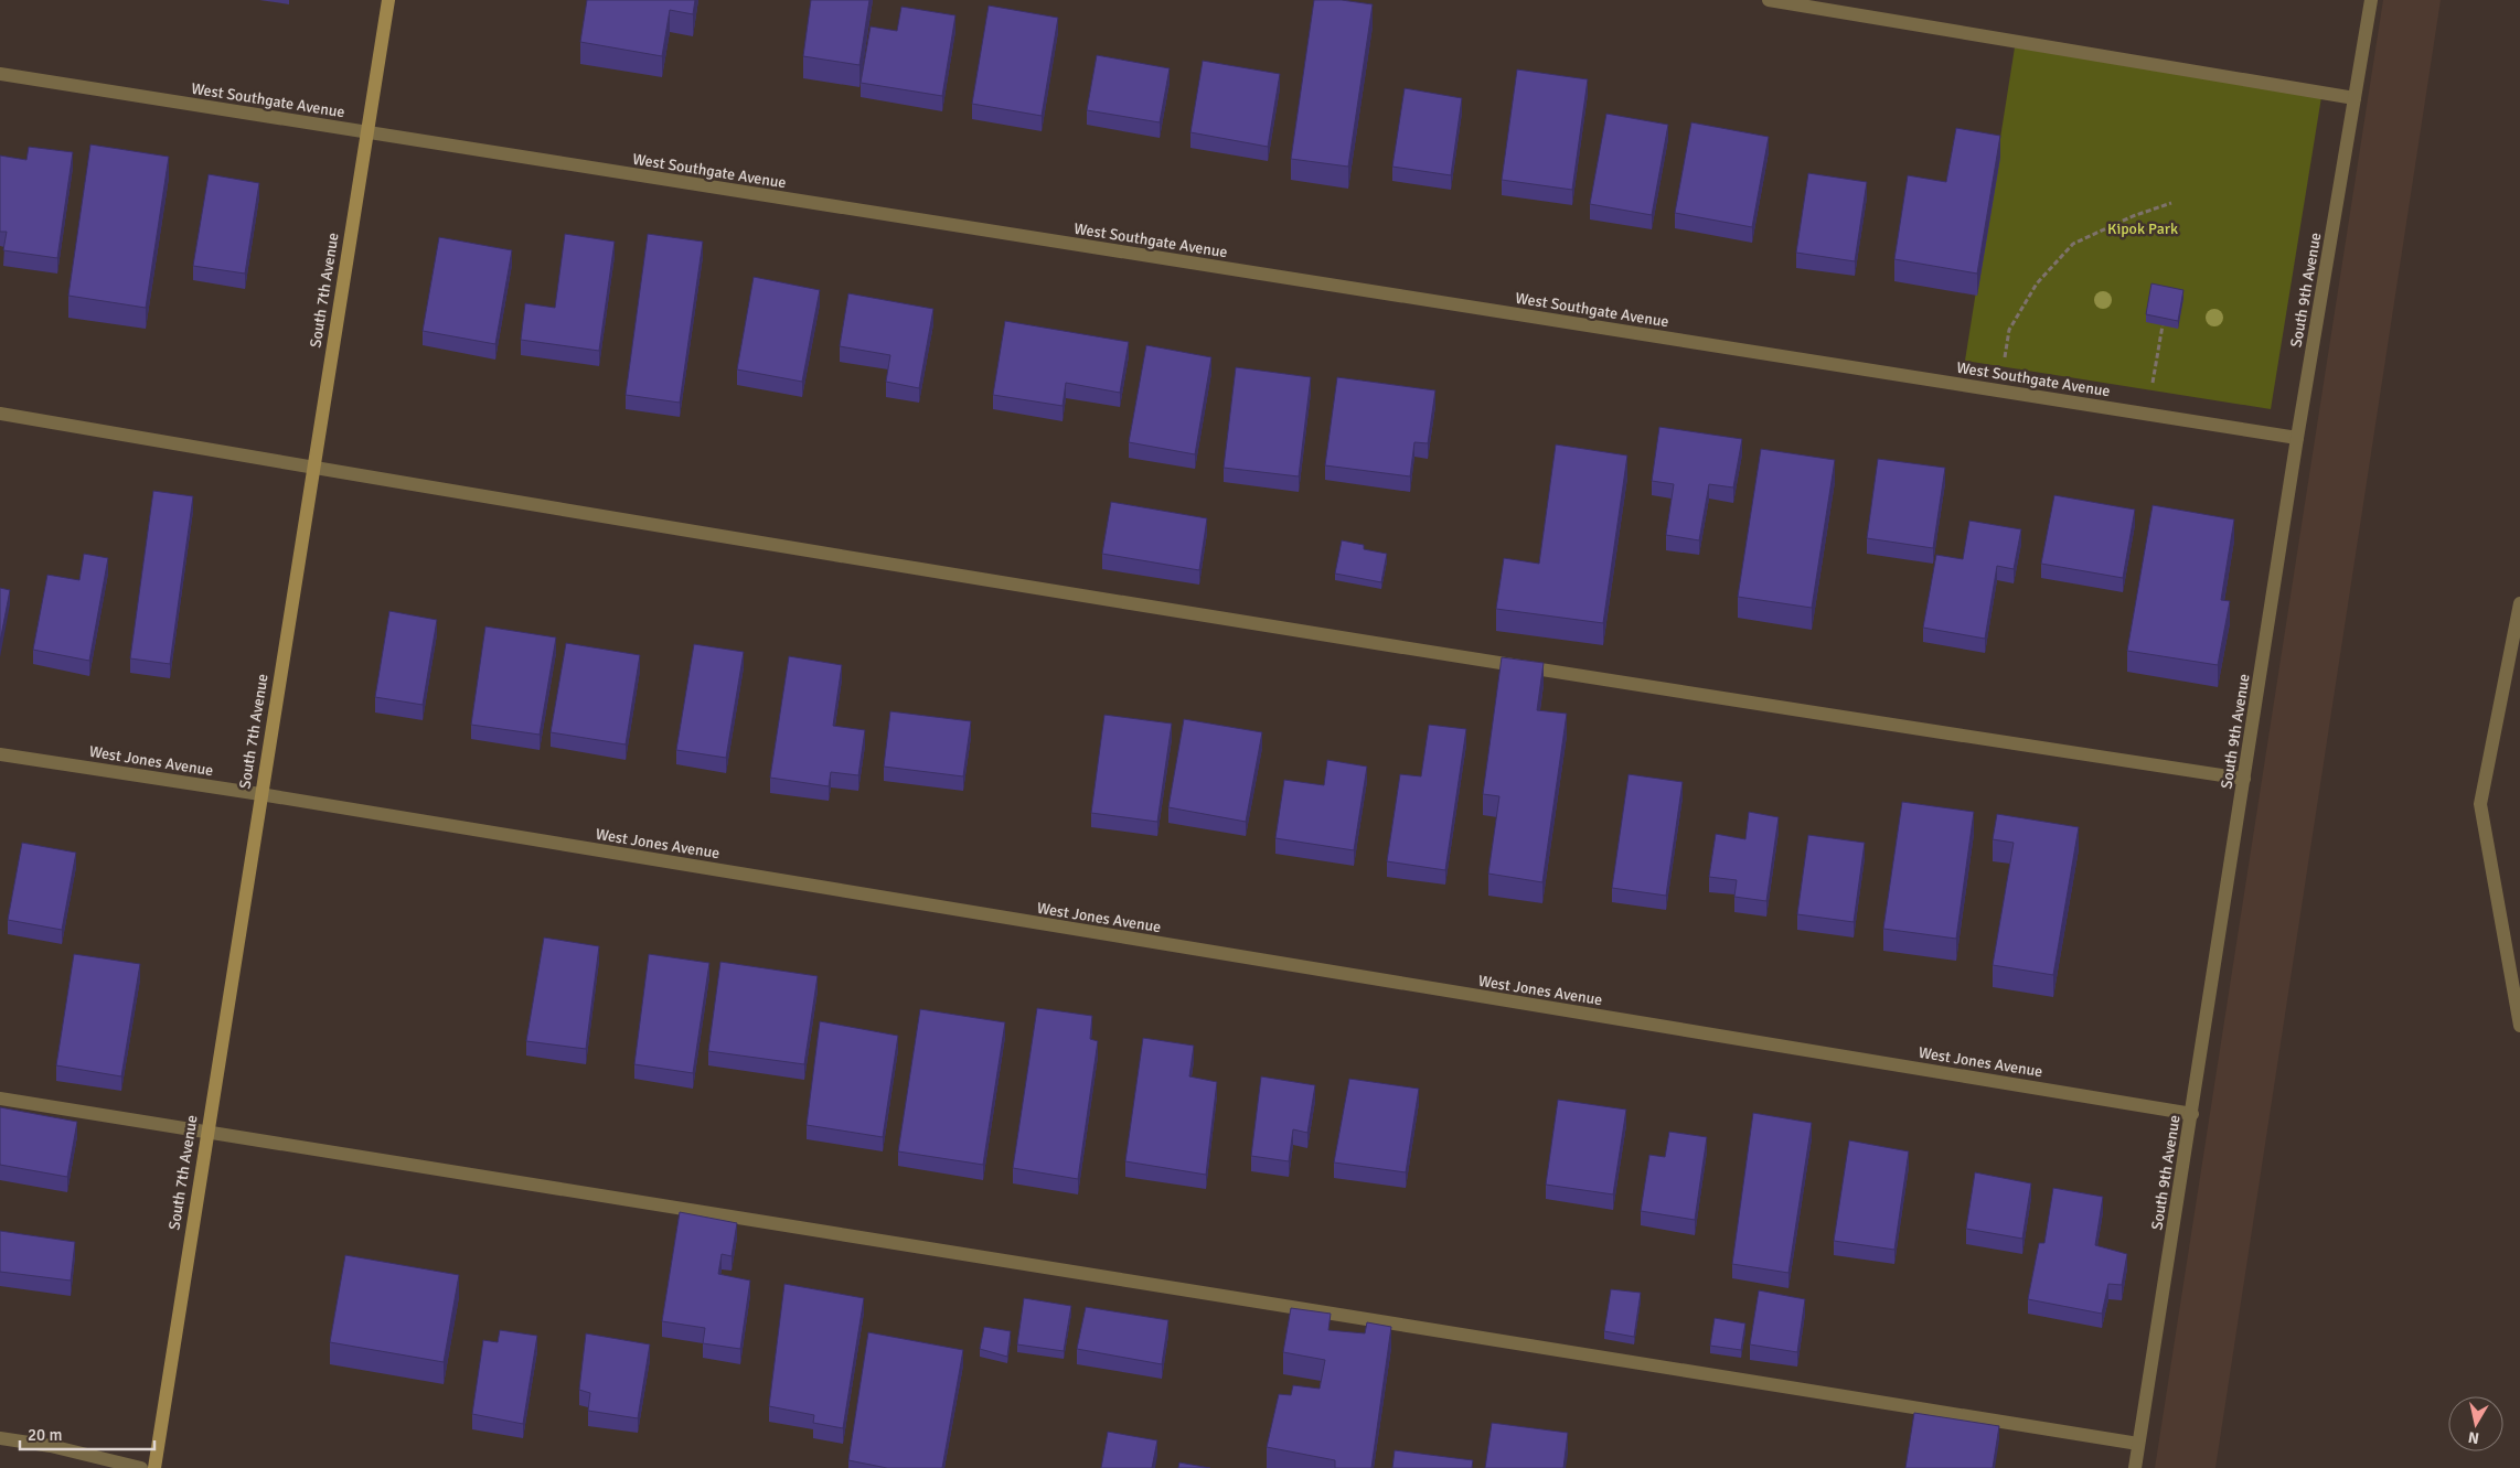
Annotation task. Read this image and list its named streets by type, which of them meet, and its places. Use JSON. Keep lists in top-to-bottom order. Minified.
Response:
{"streets":{"main road":["South 7th Avenue"],"street":["West Southgate Avenue","South 9th Avenue","West Jones Avenue"]},"crossings":[["West Southgate Avenue","South 7th Avenue"],["West Southgate Avenue","South 9th Avenue"],["South 7th Avenue","West Jones Avenue"],["South 9th Avenue","West Jones Avenue"]],"parks":["Kipok Park"],"scale_bar":"20 m","north":"bottom"}
